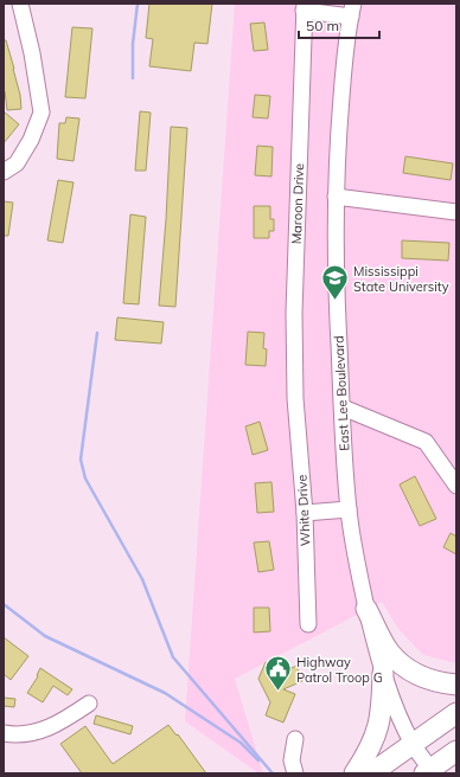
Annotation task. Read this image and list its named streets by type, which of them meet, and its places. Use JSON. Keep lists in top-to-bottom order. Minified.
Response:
{"streets":{"street":["Maroon Drive","East Lee Boulevard","White Drive"]},"crossings":[["Maroon Drive","East Lee Boulevard"],["Maroon Drive","White Drive"]],"places":{"school or university":["Mississippi State University"],"public building":["Highway Patrol Troop G"]},"scale_bar":"50 m"}
